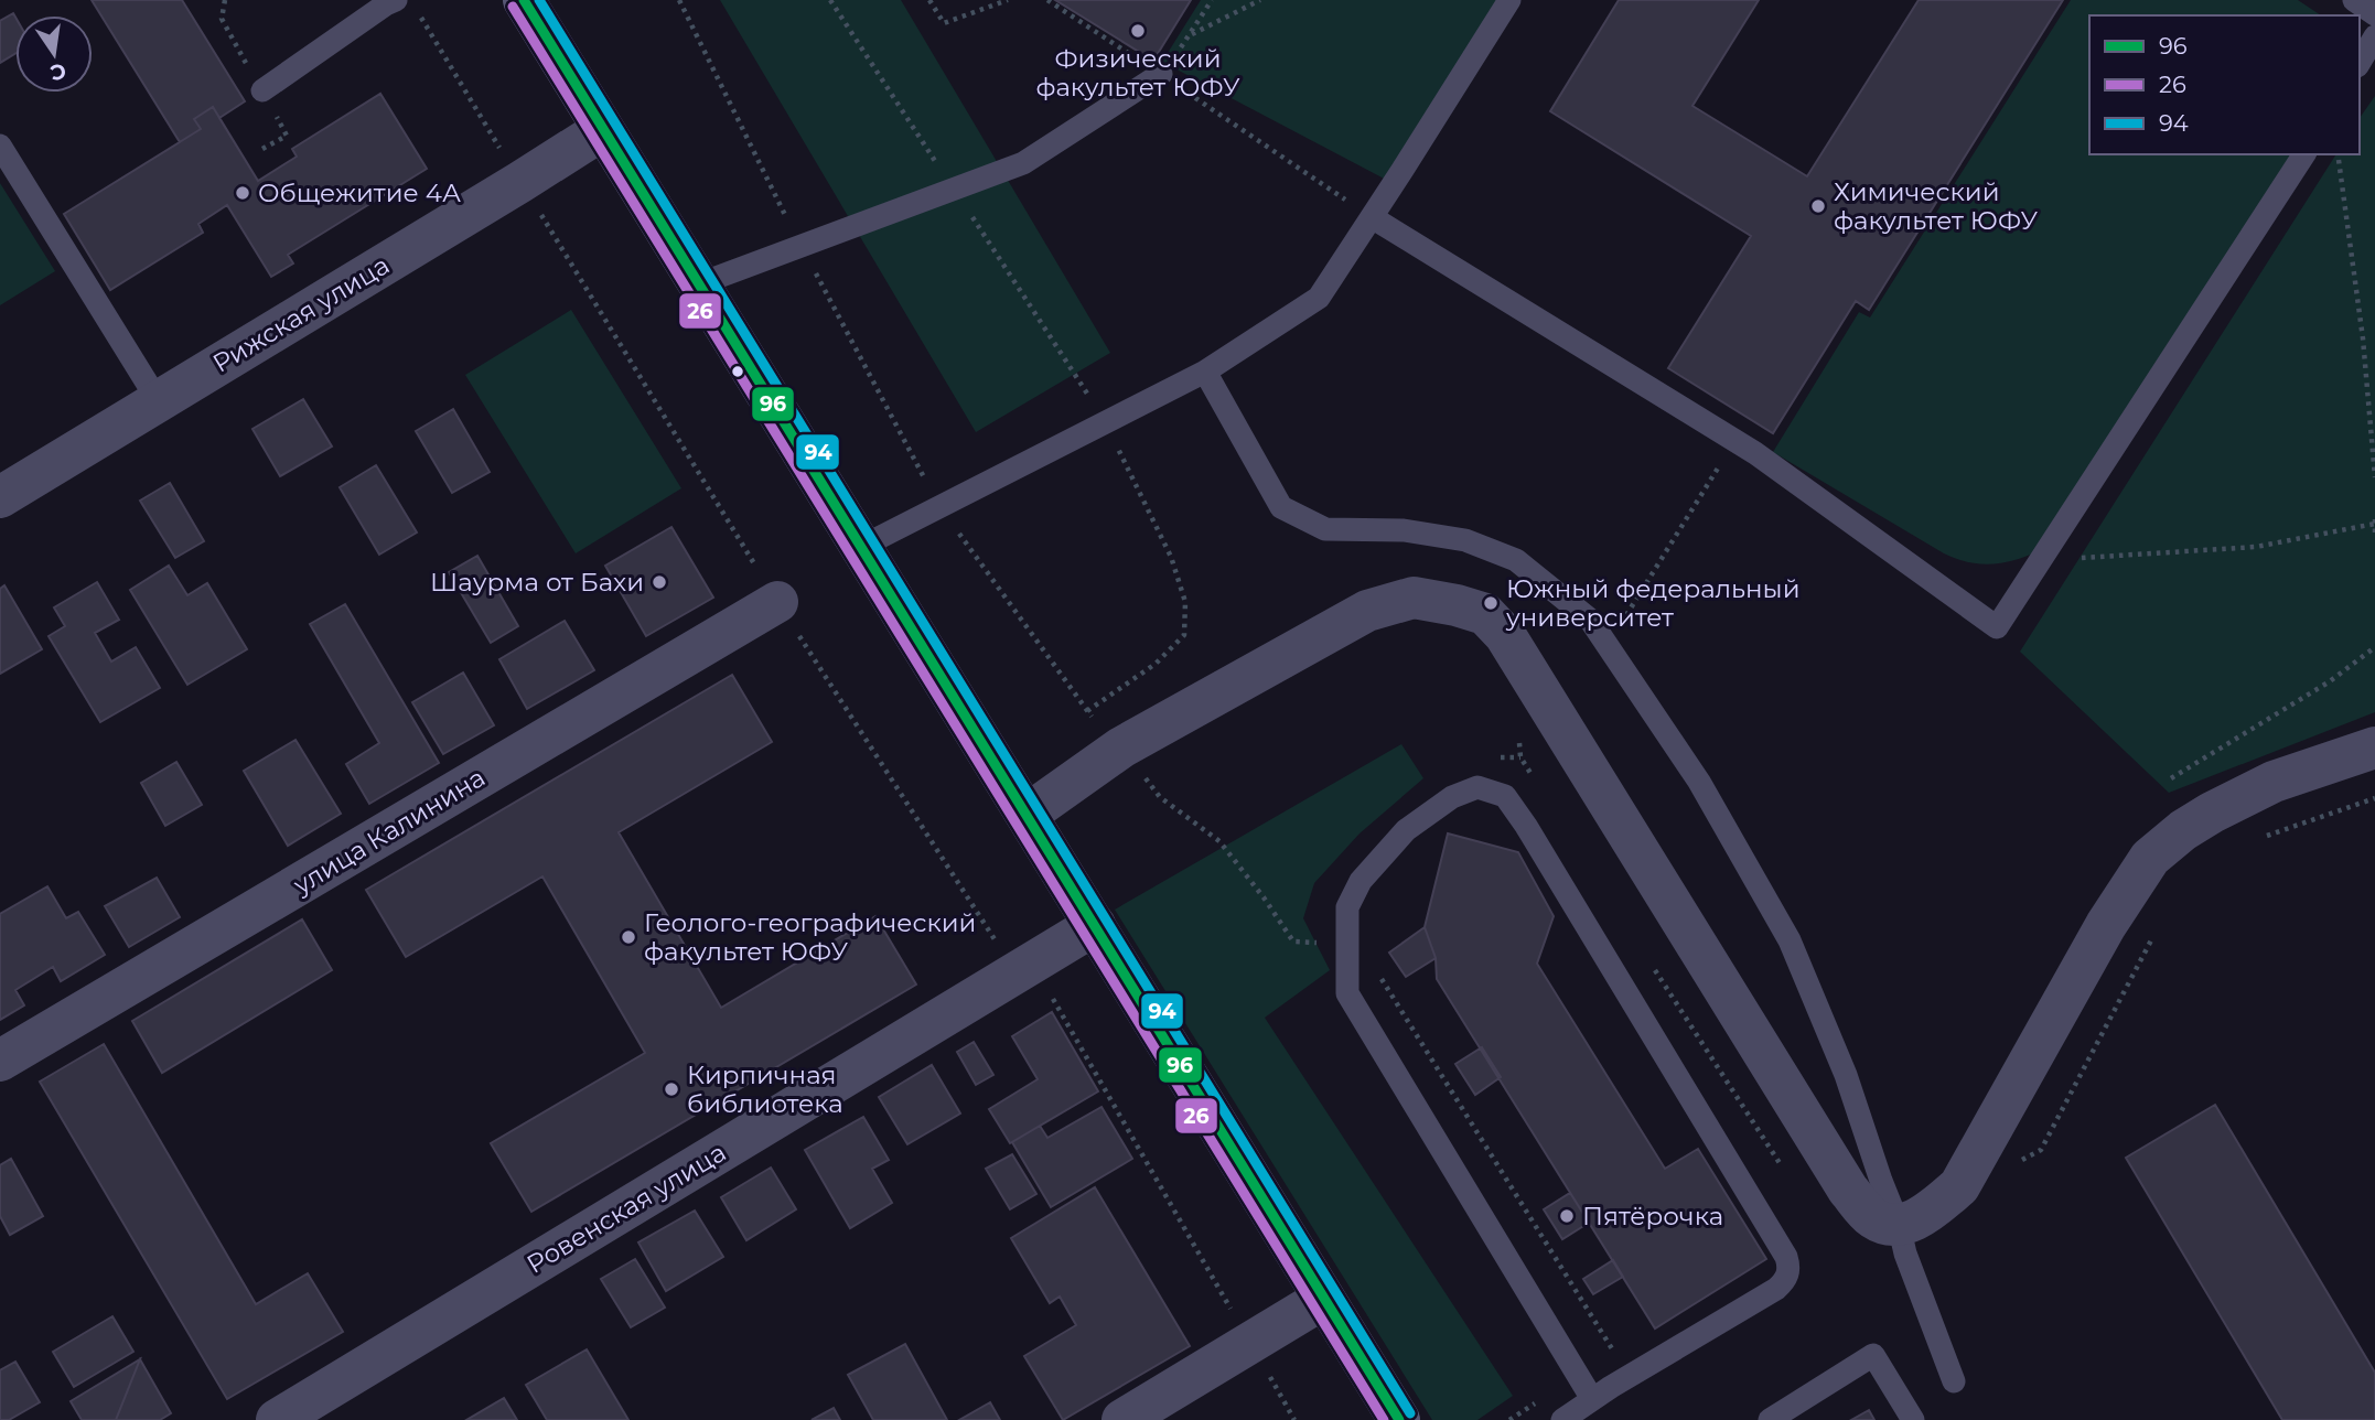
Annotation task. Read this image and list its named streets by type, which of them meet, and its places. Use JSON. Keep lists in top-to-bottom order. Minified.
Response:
{"streets":{"street":["Рижская улица","улица Калинина","Ровенская улица"]},"places":["Физический факультет ЮФУ","Общежитие 4А","Химический факультет ЮФУ","Шаурма от Бахи","Южный федеральный университет","Геолого-географический факультет ЮФУ","Кирпичная библиотека","Пятёрочка"],"lines":["transit line 96","transit line 94","transit line 26"],"legend":["96","26","94"],"north":"bottom"}
